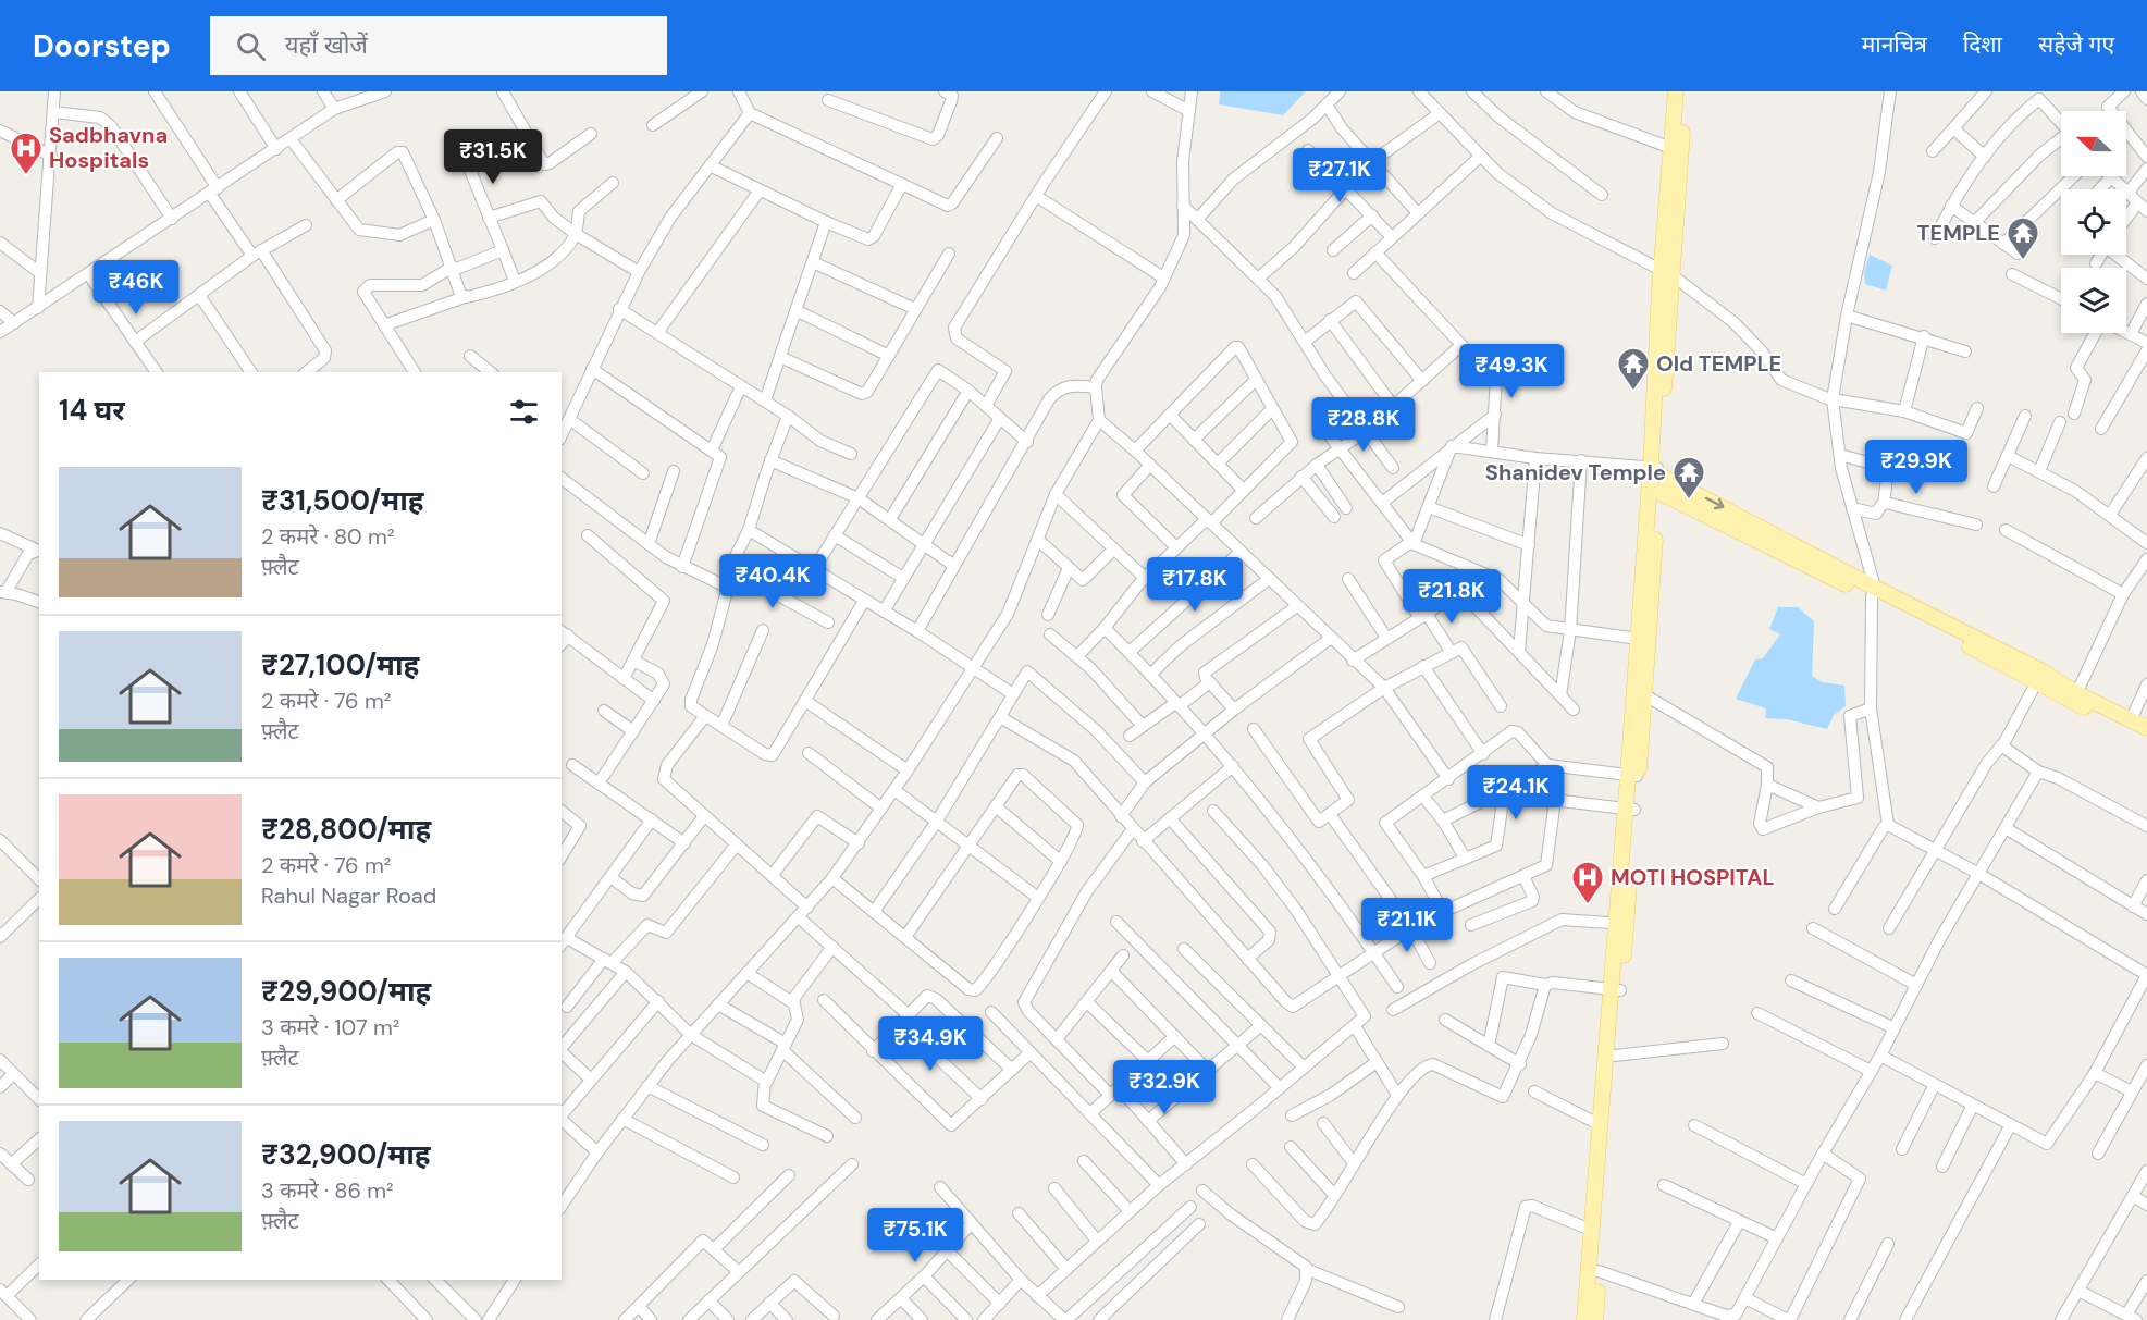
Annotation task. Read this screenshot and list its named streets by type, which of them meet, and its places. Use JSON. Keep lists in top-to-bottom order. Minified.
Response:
{"places":{"hospital":["Sadbhavna Hospitals","MOTI HOSPITAL"],"temple":["TEMPLE","Old TEMPLE","Shanidev Temple"]},"north":"left","page":{"header":"Doorstep","search":"यहाँ खोजें","nav":["मानचित्र","दिशा","सहेजे गए"],"price":["₹31.5K","₹27.1K","₹46K","₹49.3K","₹28.8K","₹29.9K","₹40.4K","₹17.8K","₹21.8K","₹24.1K","₹21.1K","₹34.9K","₹32.9K","₹75.1K"],"heading":"14 घर","list":[{"name":"₹31,500/माह","note":"2 कमरे · 80 m² · फ़्लैट"},{"name":"₹27,100/माह","note":"2 कमरे · 76 m² · फ़्लैट"},{"name":"₹28,800/माह","note":"2 कमरे · 76 m² · Rahul Nagar Road"},{"name":"₹29,900/माह","note":"3 कमरे · 107 m² · फ़्लैट"},{"name":"₹32,900/माह","note":"3 कमरे · 86 m² · फ़्लैट"}]}}
